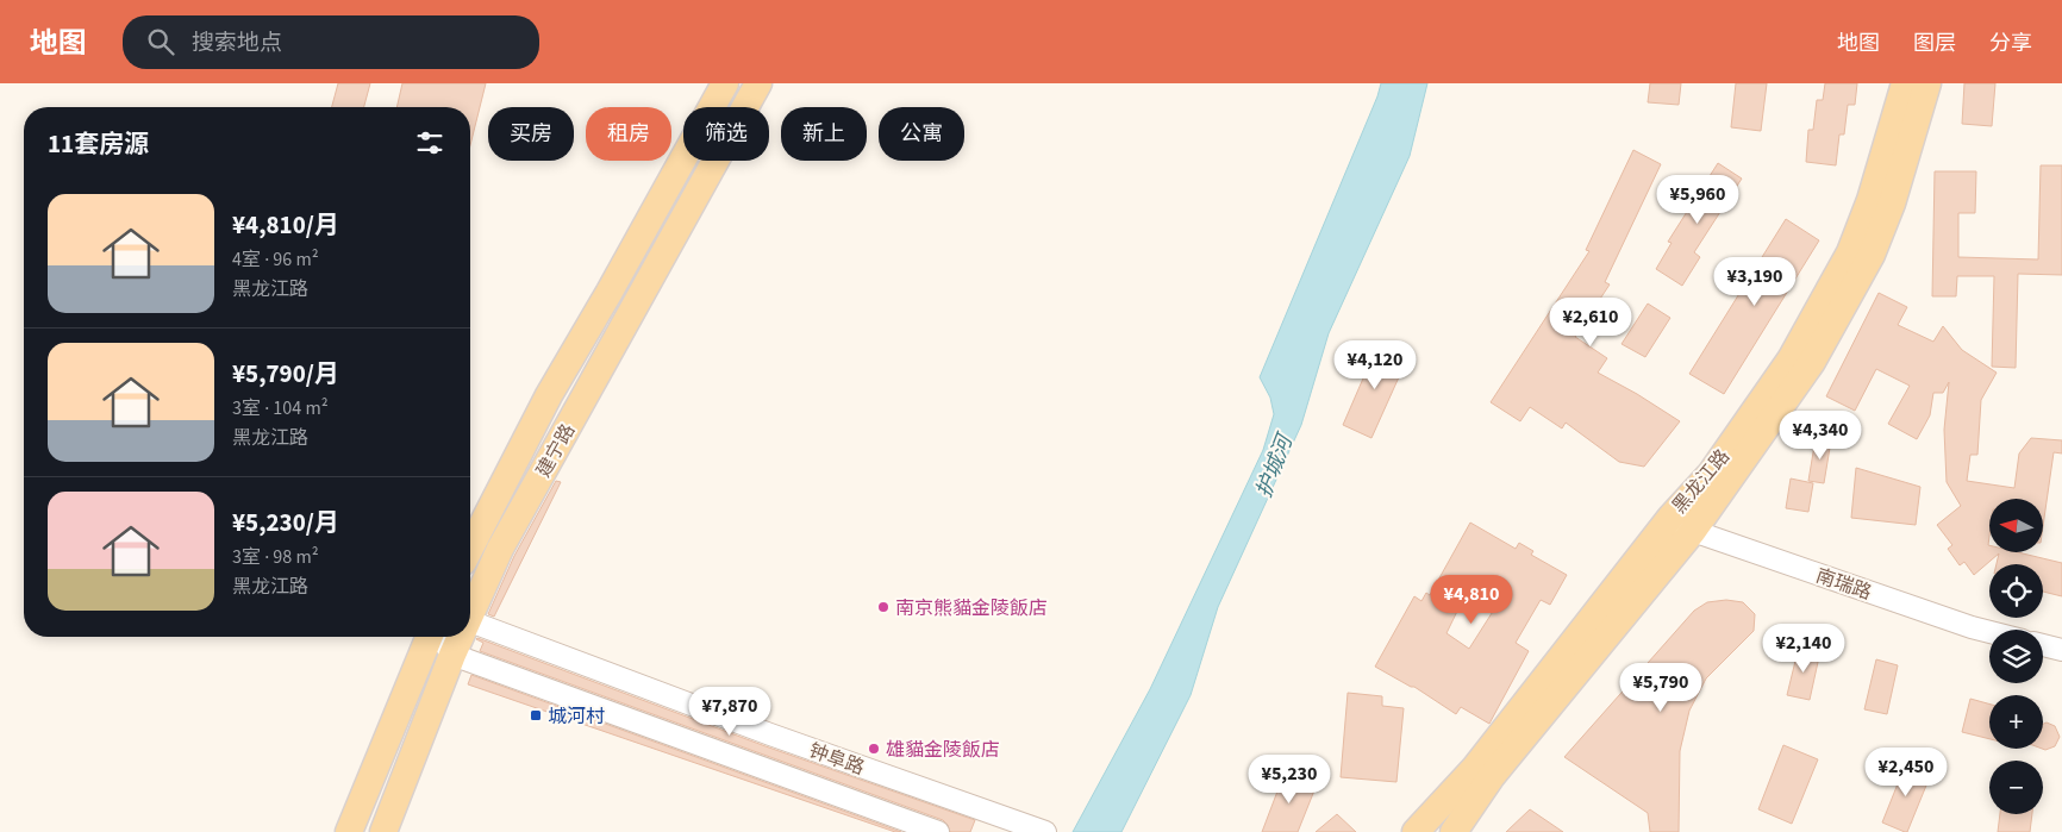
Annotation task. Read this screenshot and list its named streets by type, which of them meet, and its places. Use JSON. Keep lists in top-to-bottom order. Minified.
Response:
{"streets":{"main road":["建宁路","黑龙江路"],"street":["南瑞路","钟阜路"]},"crossings":[["建宁路","钟阜路"],["黑龙江路","南瑞路"]],"water":["护城河"],"places":{"other":["南京熊貓金陵飯店","雄貓金陵飯店"],"transit":["城河村"]},"north":"left","page":{"header":"地图","search":"搜索地点","nav":["地图","图层","分享"],"chip":["买房","租房","筛选","新上","公寓"],"heading":"11套房源","price":["¥5,960","¥3,190","¥2,610","¥4,120","¥4,340","¥4,810","¥2,140","¥5,790","¥7,870","¥2,450","¥5,230"],"list":[{"name":"¥4,810/月","note":"4室 · 96 m² · 黑龙江路"},{"name":"¥5,790/月","note":"3室 · 104 m² · 黑龙江路"},{"name":"¥5,230/月","note":"3室 · 98 m² · 黑龙江路"}],"map_buttons":["+","−"]}}
